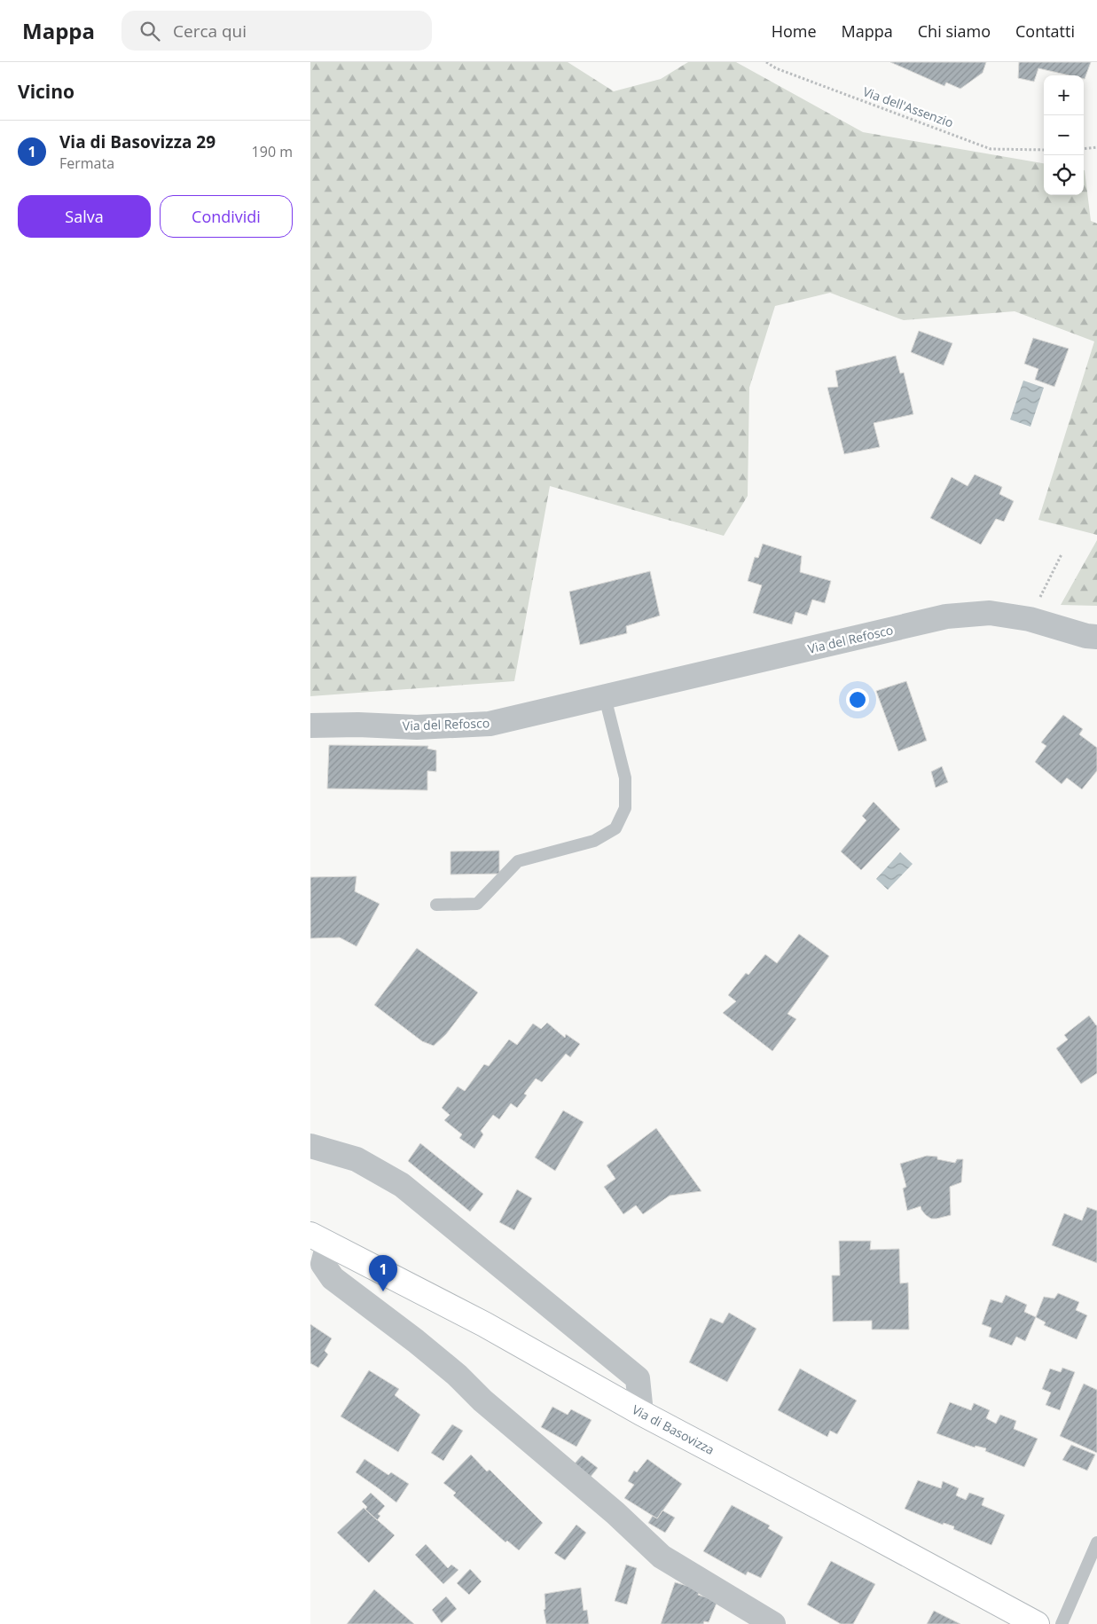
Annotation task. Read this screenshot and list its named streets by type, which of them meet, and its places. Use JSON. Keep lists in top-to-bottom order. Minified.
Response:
{"streets":{"main road":["Via di Basovizza"],"street":["Via del Refosco"],"path":["Via dell'Assenzio"]},"page":{"header":"Mappa","search":"Cerca qui","nav":["Home","Mappa","Chi siamo","Contatti"],"heading":"Vicino","map_buttons":["+","−"],"list":[{"mark":"1","name":"Via di Basovizza 29","note":"Fermata","value":"190 m"}],"buttons":["Salva","Condividi"],"pins":"1"}}
